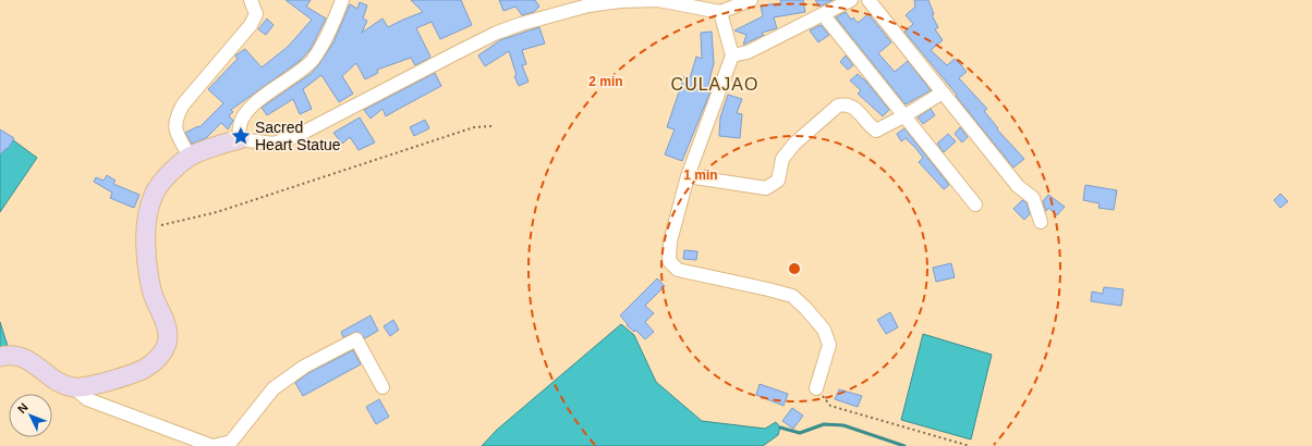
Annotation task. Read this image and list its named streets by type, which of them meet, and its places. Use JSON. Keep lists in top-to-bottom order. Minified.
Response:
{"districts":["CULAJAO"],"places":{"place":["Sacred Heart Statue"]},"north":"top left","rings":["2 min","1 min"]}
